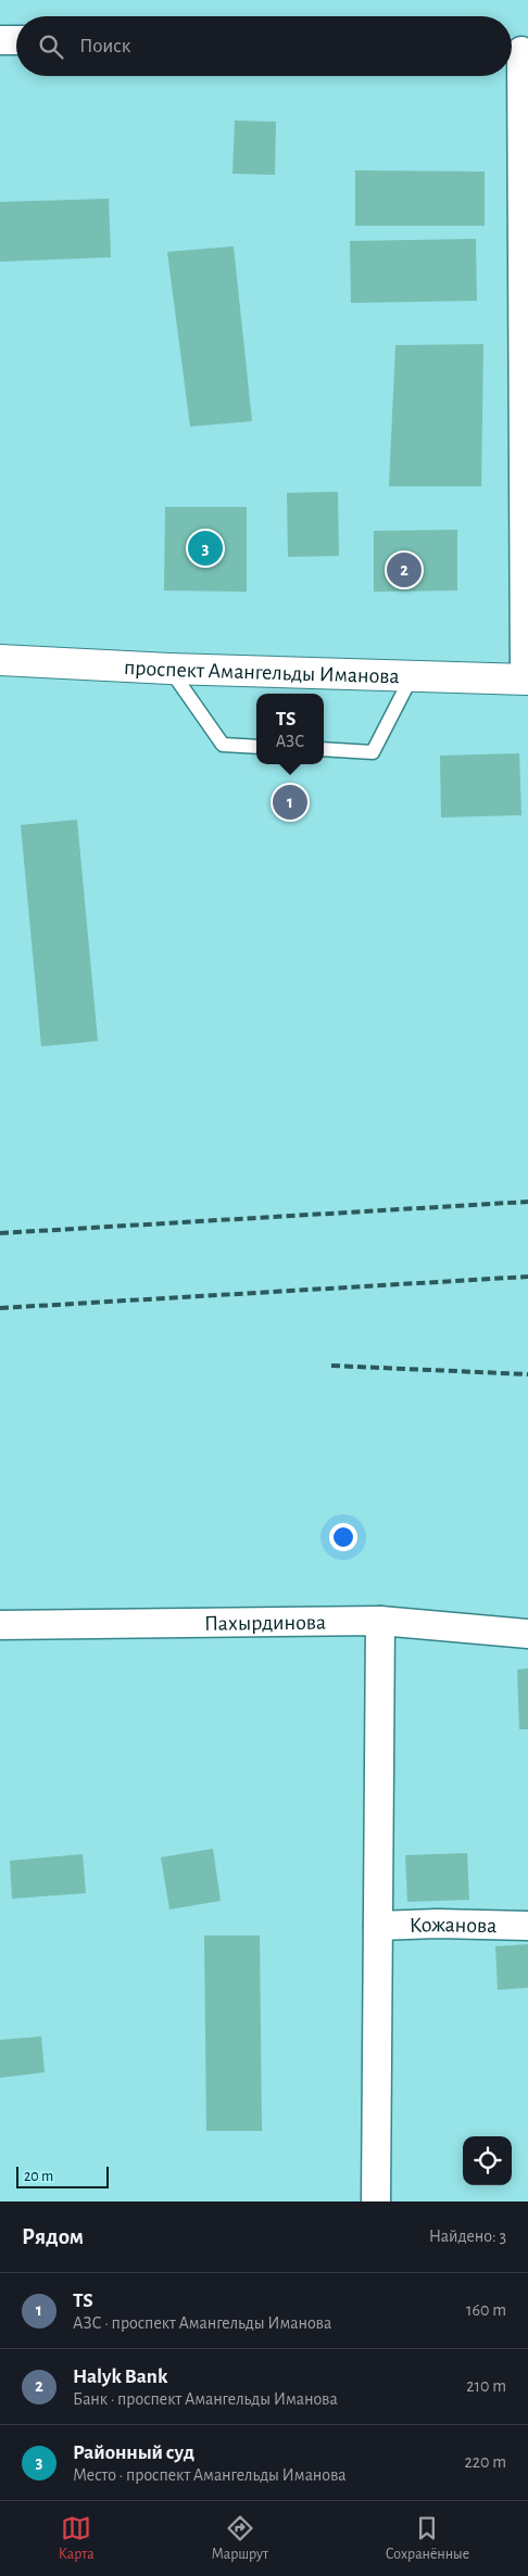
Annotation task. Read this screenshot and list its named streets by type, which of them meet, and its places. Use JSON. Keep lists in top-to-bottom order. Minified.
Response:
{"streets":{"main road":["проспект Амангельды Иманова"],"street":["Пахырдинова","Кожанова"]},"scale_bar":"20 m","page":{"search":"Поиск","pins":["3","2","1"],"popup":["TS","АЗС"],"scale":"20 m","heading":["Рядом","Найдено: 3"],"list":[{"mark":"1","name":"TS","note":"АЗС · проспект Амангельды Иманова","value":"160 m"},{"mark":"2","name":"Halyk Bank","note":"Банк · проспект Амангельды Иманова","value":"210 m"},{"mark":"3","name":"Районный суд","note":"Место · проспект Амангельды Иманова","value":"220 m"}],"nav":["Карта","Маршрут","Сохранённые"]}}
